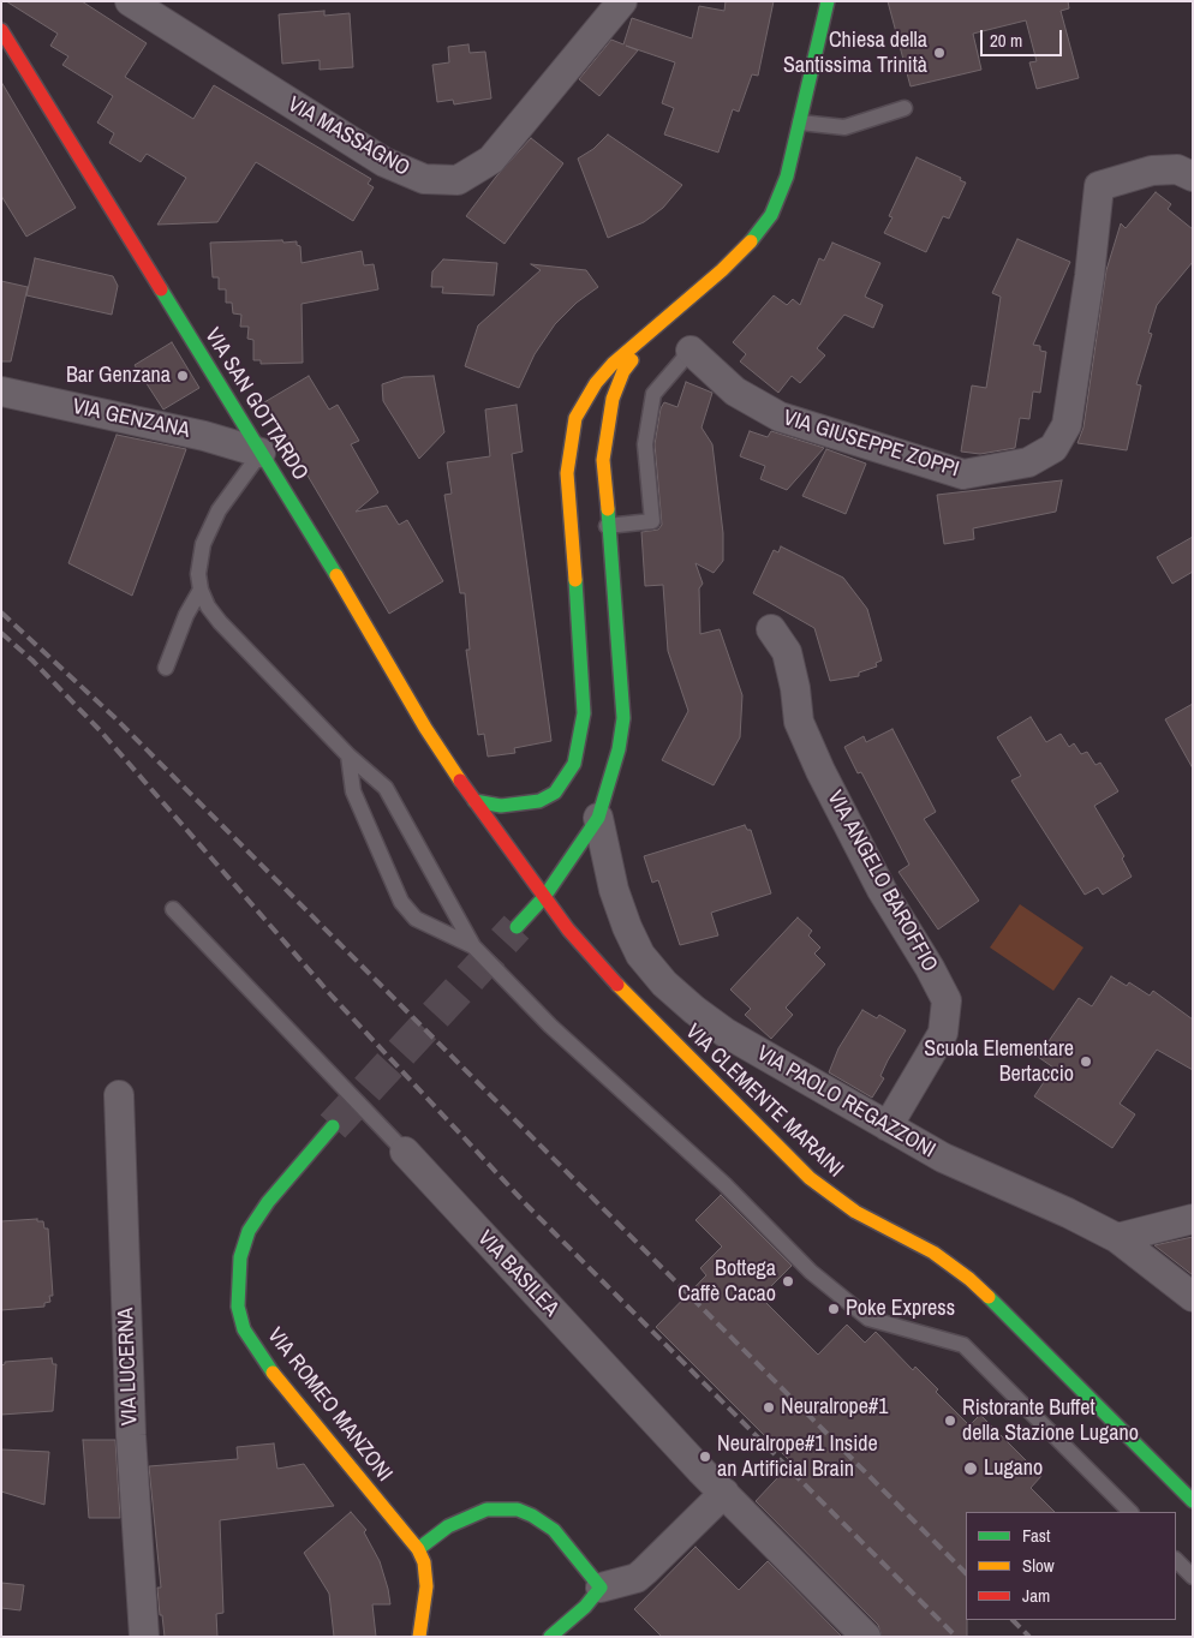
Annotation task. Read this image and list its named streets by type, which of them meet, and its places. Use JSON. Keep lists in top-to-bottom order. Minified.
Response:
{"streets":{"main road":["VIA SAN GOTTARDO","VIA CLEMENTE MARAINI","VIA ROMEO MANZONI"],"street":["VIA MASSAGNO","VIA GENZANA","VIA GIUSEPPE ZOPPI","VIA ANGELO BAROFFIO","VIA PAOLO REGAZZONI","VIA BASILEA","VIA LUCERNA"]},"crossings":[["VIA SAN GOTTARDO","VIA GENZANA"],["VIA SAN GOTTARDO","VIA CLEMENTE MARAINI"],["VIA ANGELO BAROFFIO","VIA PAOLO REGAZZONI"]],"places":["Chiesa della Santissima Trinità","Bar Genzana","Scuola Elementare Bertaccio","Bottega Caffè Cacao","Poke Express","Neuralrope#1","Ristorante Buffet della Stazione Lugano","Neuralrope#1 Inside an Artificial Brain","Lugano"],"legend":["Fast","Slow","Jam"],"scale_bar":"20 m"}
